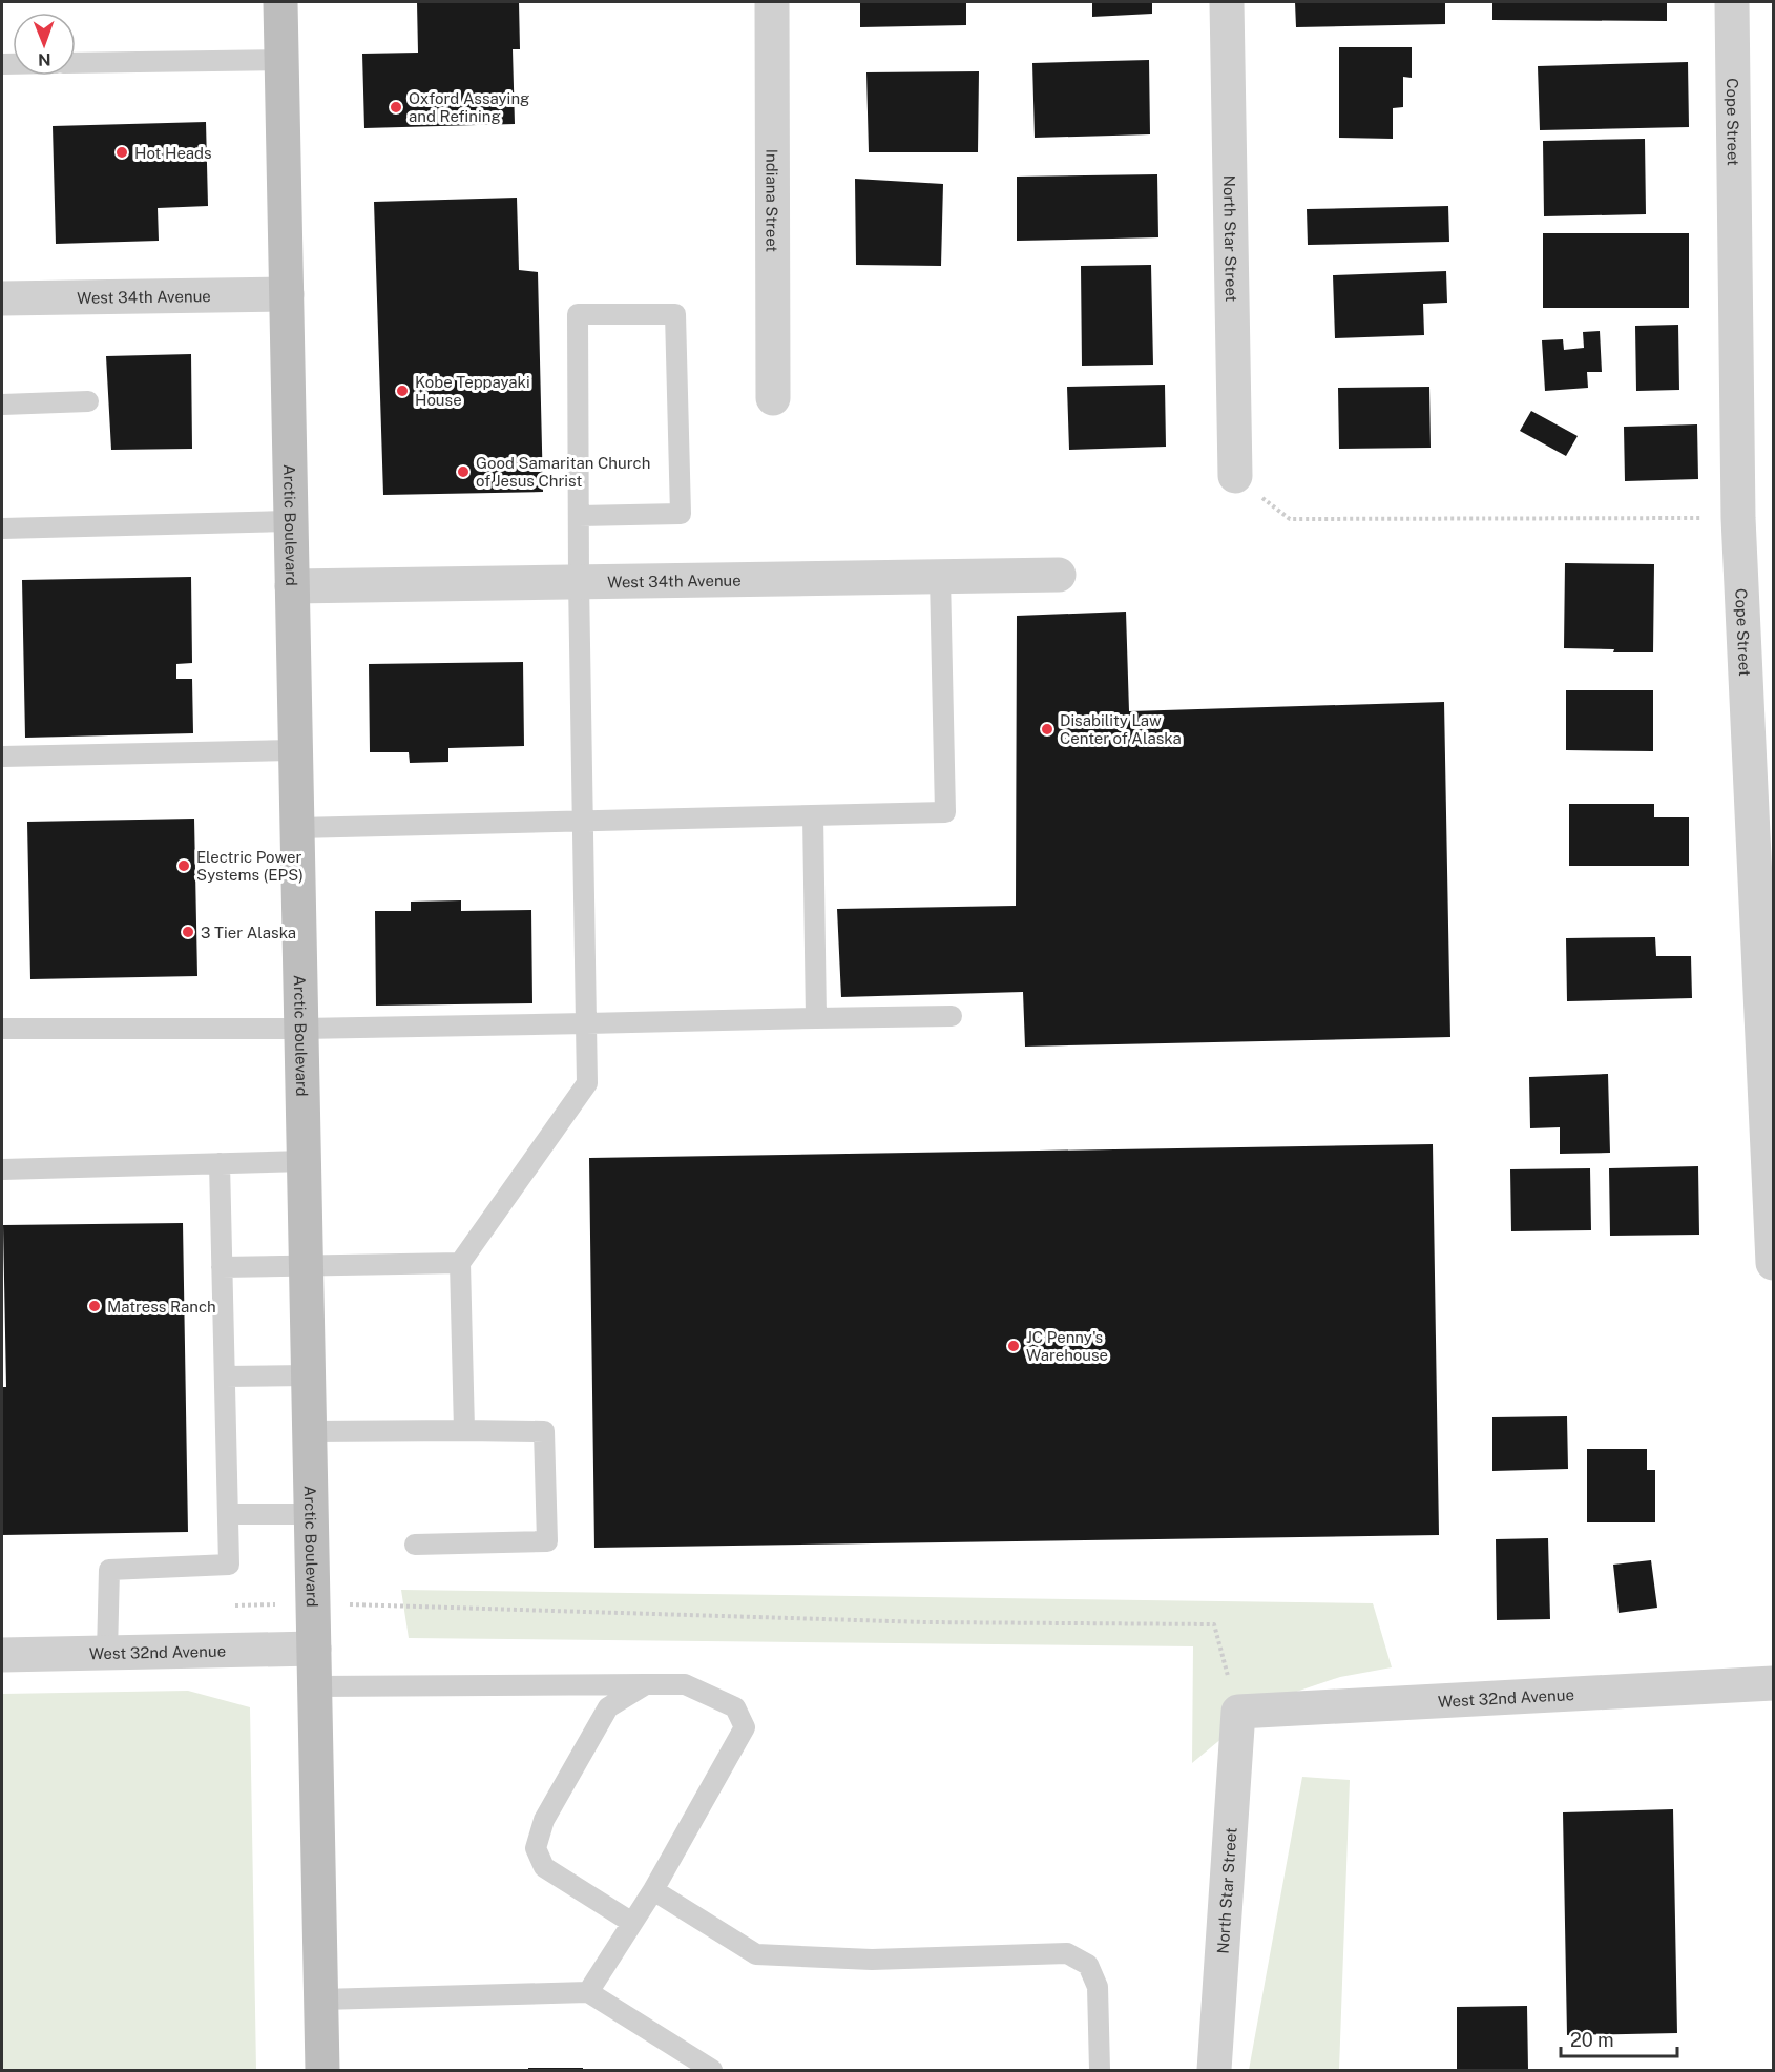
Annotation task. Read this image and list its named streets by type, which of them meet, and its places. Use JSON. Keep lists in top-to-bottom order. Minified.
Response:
{"streets":{"main road":["Arctic Boulevard"],"street":["Cope Street","Indiana Street","North Star Street","West 34th Avenue","West 32nd Avenue"]},"crossings":[["North Star Street","West 32nd Avenue"],["West 34th Avenue","Arctic Boulevard"],["Arctic Boulevard","West 32nd Avenue"]],"places":["Oxford Assaying and Refining","Hot Heads","Kobe Teppayaki House","Good Samaritan Church of Jesus Christ","Disability Law Center of Alaska","Electric Power Systems (EPS)","3 Tier Alaska","Matress Ranch","JC Penny's Warehouse"],"scale_bar":"20 m","north":"bottom"}
